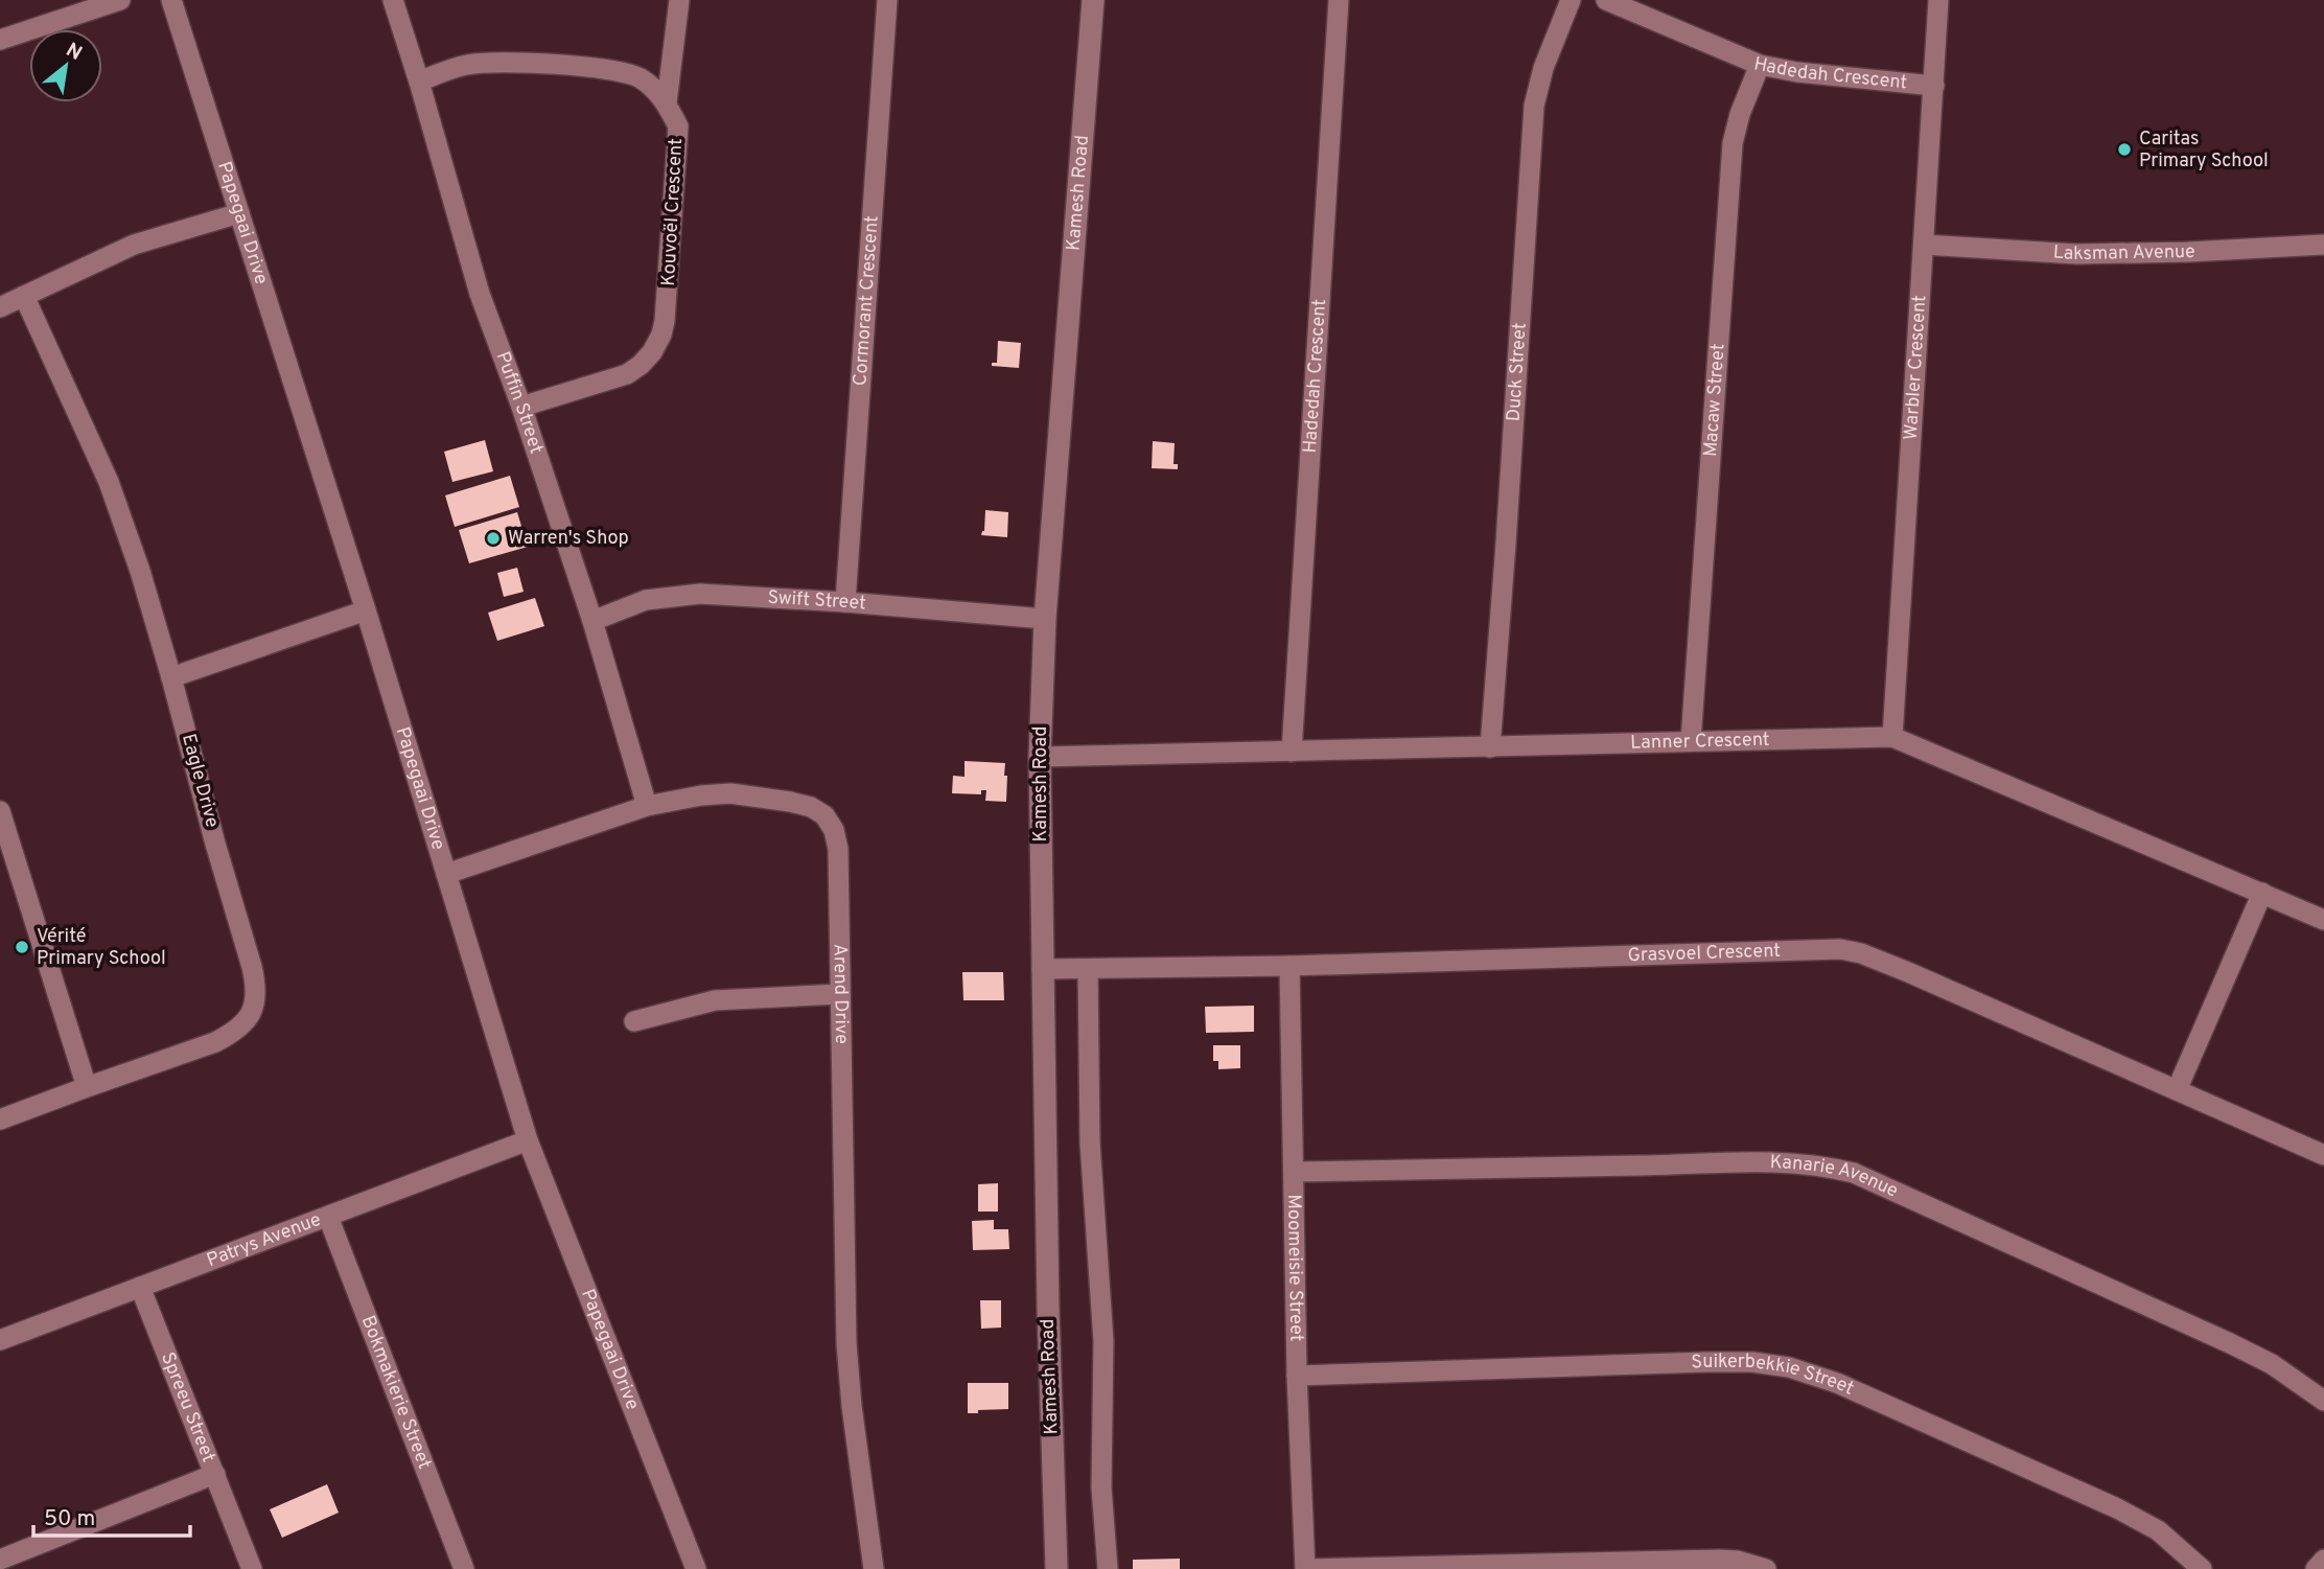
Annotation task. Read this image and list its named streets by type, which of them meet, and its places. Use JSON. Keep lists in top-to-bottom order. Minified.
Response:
{"streets":{"street":["Hadedah Crescent","Kamesh Road","Kouvoël Crescent","Papegaai Drive","Laksman Avenue","Cormorant Crescent","Warbler Crescent","Duck Street","Macaw Street","Puffin Street","Swift Street","Lanner Crescent","Eagle Drive","Grasvoel Crescent","Arend Drive","Kanarie Avenue","Patrys Avenue","Moomeisie Street","Suikerbekkie Street","Bokmakierie Street","Spreeu Street"]},"crossings":[["Hadedah Crescent","Warbler Crescent"],["Hadedah Crescent","Macaw Street"],["Hadedah Crescent","Lanner Crescent"],["Kamesh Road","Swift Street"],["Kamesh Road","Lanner Crescent"],["Kamesh Road","Grasvoel Crescent"],["Kouvoël Crescent","Puffin Street"],["Papegaai Drive","Arend Drive"],["Papegaai Drive","Patrys Avenue"],["Laksman Avenue","Warbler Crescent"],["Cormorant Crescent","Swift Street"],["Warbler Crescent","Lanner Crescent"],["Duck Street","Lanner Crescent"],["Macaw Street","Lanner Crescent"],["Puffin Street","Swift Street"],["Puffin Street","Arend Drive"],["Grasvoel Crescent","Moomeisie Street"],["Kanarie Avenue","Moomeisie Street"],["Patrys Avenue","Bokmakierie Street"],["Patrys Avenue","Spreeu Street"],["Moomeisie Street","Suikerbekkie Street"]],"places":["Caritas Primary School","Warren's Shop","Vérité Primary School"],"scale_bar":"50 m","north":"top right"}
